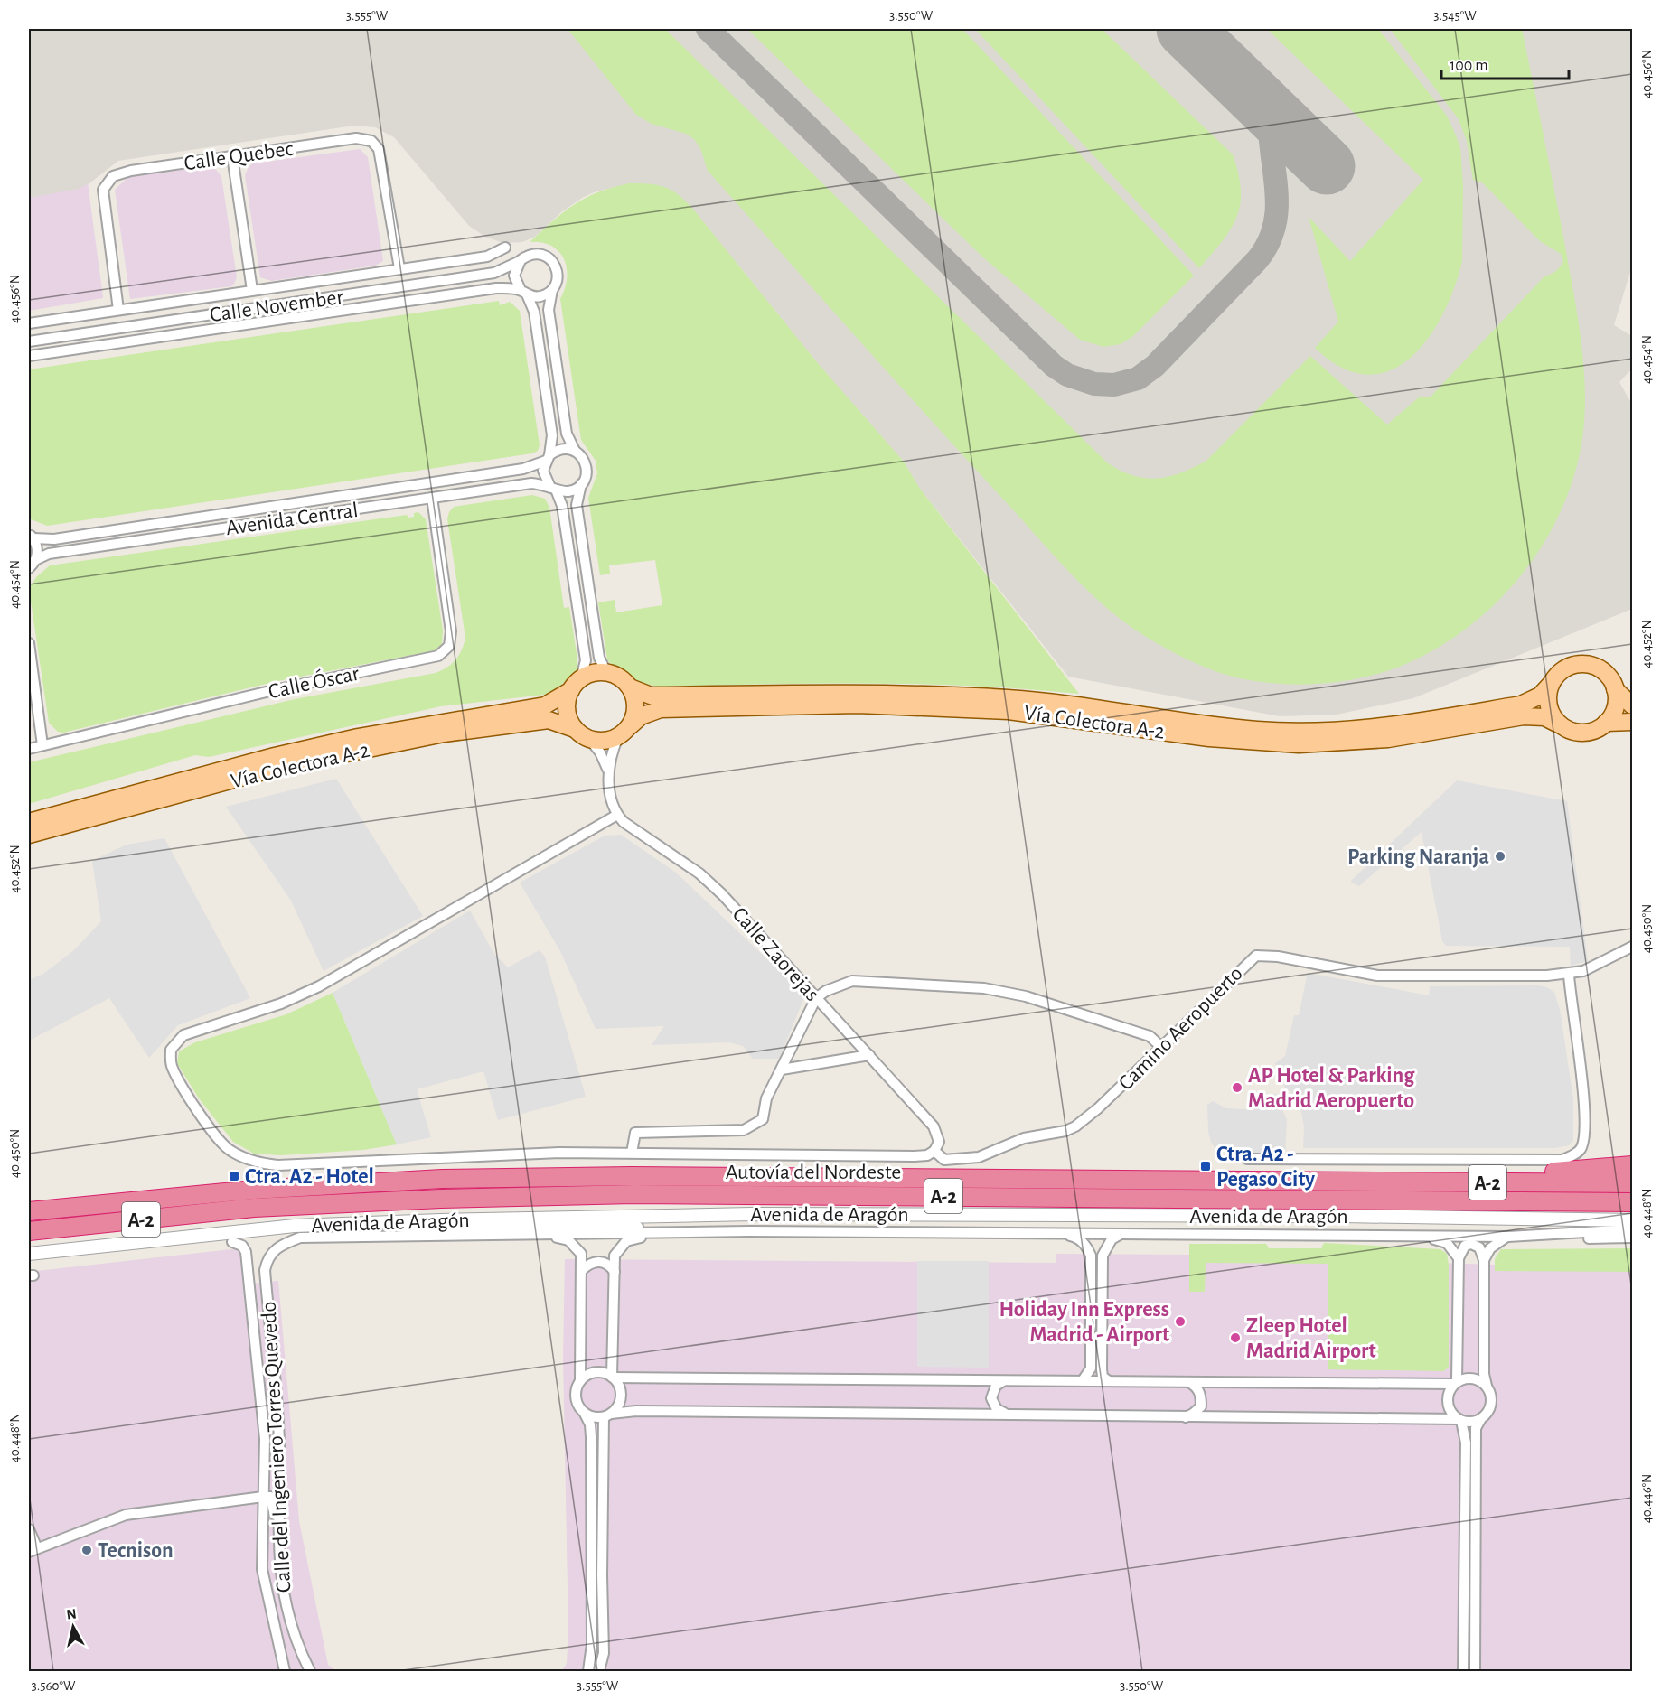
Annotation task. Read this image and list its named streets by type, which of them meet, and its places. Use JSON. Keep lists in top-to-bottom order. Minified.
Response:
{"streets":{"highway":["Autovía del Nordeste","A-2"],"main road":["Vía Colectora A-2"],"street":["Calle Quebec","Calle November","Avenida Central","Calle Óscar","Calle Zaorejas","Camino Aeropuerto","Avenida de Aragón","Calle del Ingeniero Torres Quevedo"]},"crossings":[["Calle Quebec","Calle November"],["Avenida Central","Calle Óscar"],["Calle Zaorejas","Camino Aeropuerto"],["Avenida de Aragón","Calle del Ingeniero Torres Quevedo"]],"places":{"other":["Parking Naranja","AP Hotel & Parking Madrid Aeropuerto","Holiday Inn Express Madrid - Airport","Zleep Hotel Madrid Airport","Tecnison"],"transit":["Ctra. A2 - Pegaso City","Ctra. A2 - Hotel"]},"scale_bar":"100 m","north":"top","coordinates":["3.555°W","3.550°W","3.545°W","40.456°N","40.454°N","40.452°N","40.450°N","40.448°N","40.446°N","3.560°W"]}
